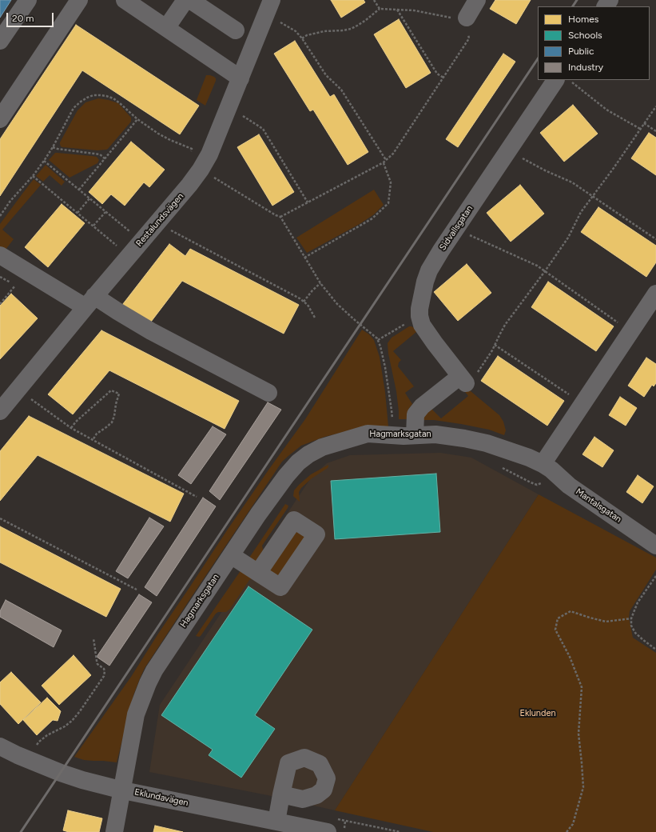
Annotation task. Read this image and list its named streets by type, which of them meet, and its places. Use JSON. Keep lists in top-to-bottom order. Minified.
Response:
{"streets":{"street":["Restalundsvägen","Sidvallsgatan","Hagmarksgatan","Mantalsgatan","Eklundavägen"]},"crossings":[["Hagmarksgatan","Mantalsgatan"],["Hagmarksgatan","Eklundavägen"]],"parks":["Eklunden"],"legend":["Homes","Schools","Public","Industry"],"scale_bar":"20 m"}
